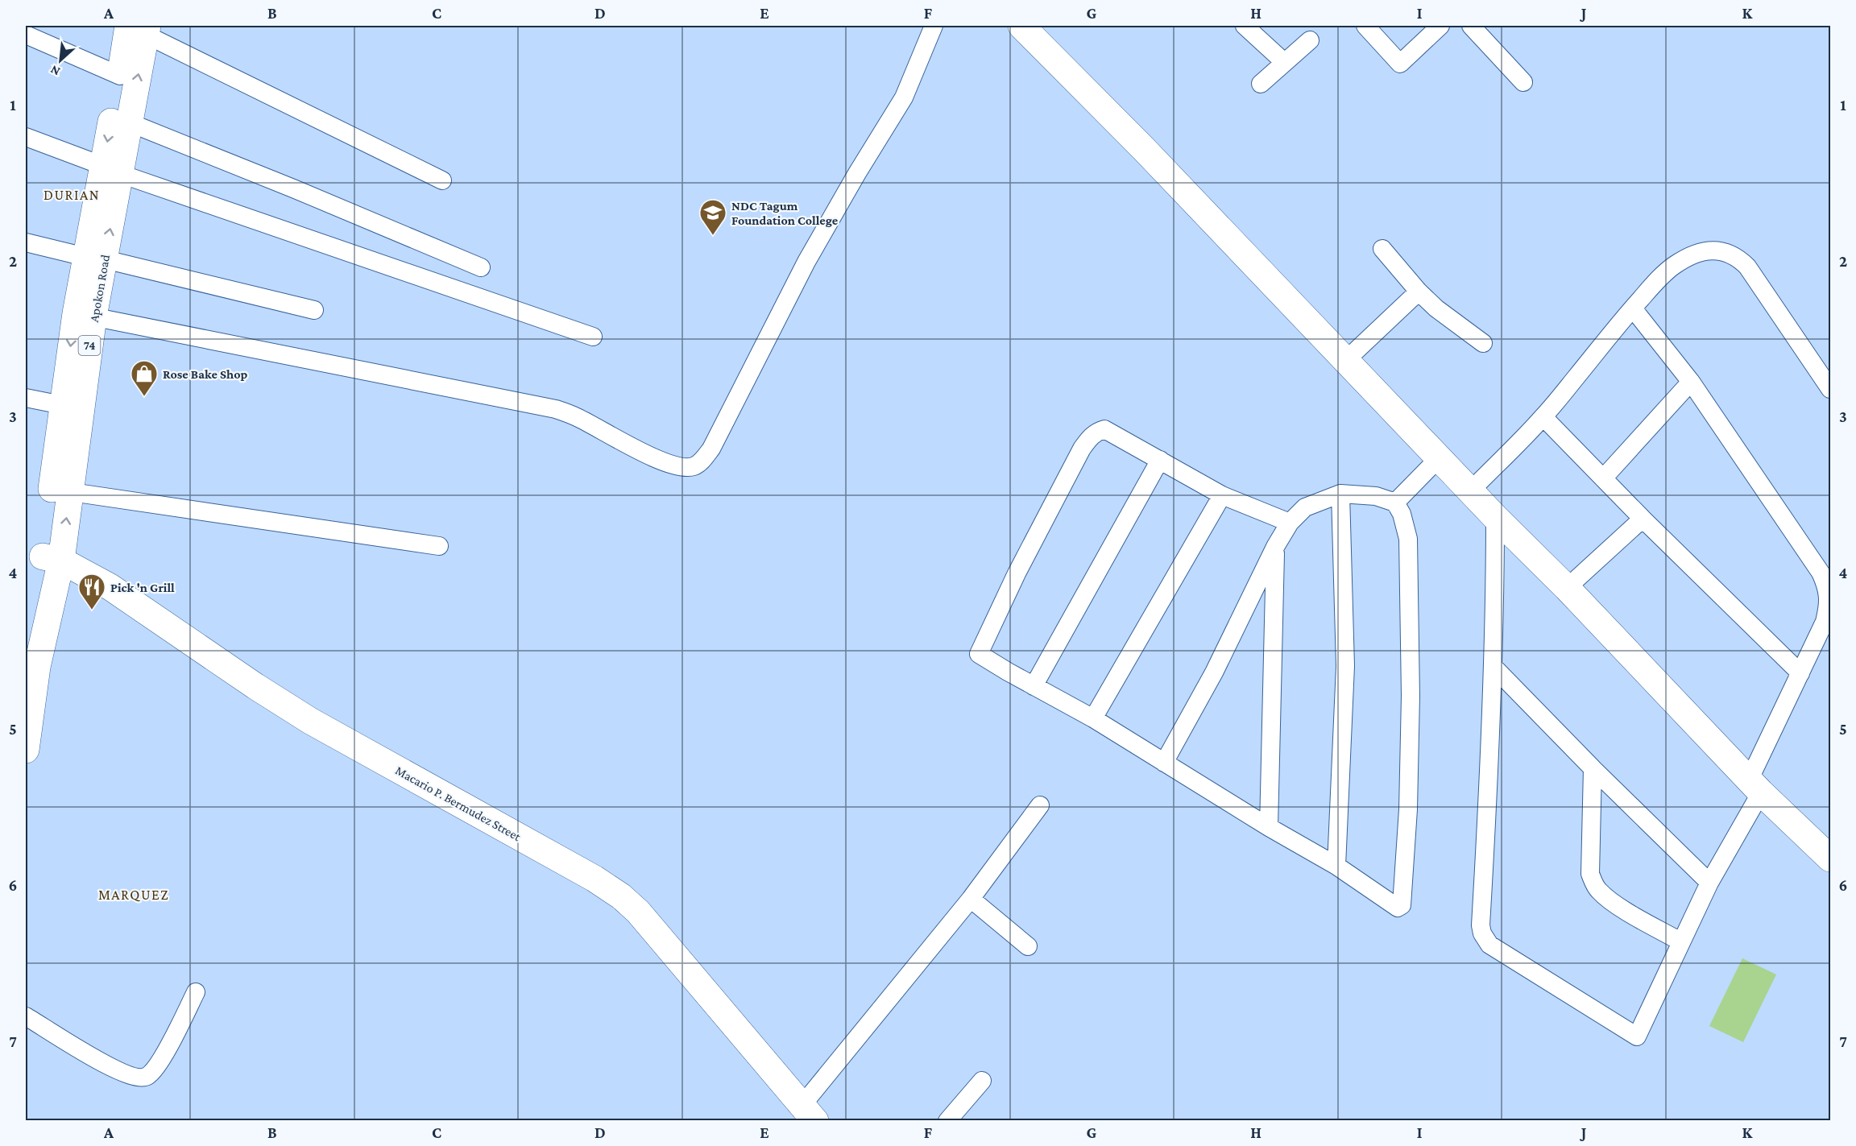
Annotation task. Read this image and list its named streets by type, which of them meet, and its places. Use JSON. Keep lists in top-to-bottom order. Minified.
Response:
{"streets":{"main road":["Apokon Road","74","Macario P. Bermudez Street"]},"crossings":[["Apokon Road","Macario P. Bermudez Street"]],"districts":["DURIAN","MARQUEZ"],"places":{"school or university":["NDC Tagum Foundation College"],"shop":["Rose Bake Shop"],"restaurant":["Pick 'n Grill"]},"north":"bottom left","grid":{"columns":["A","B","C","D","E","F","G","H","I","J","K"],"rows":["1","2","3","4","5","6","7"]}}
